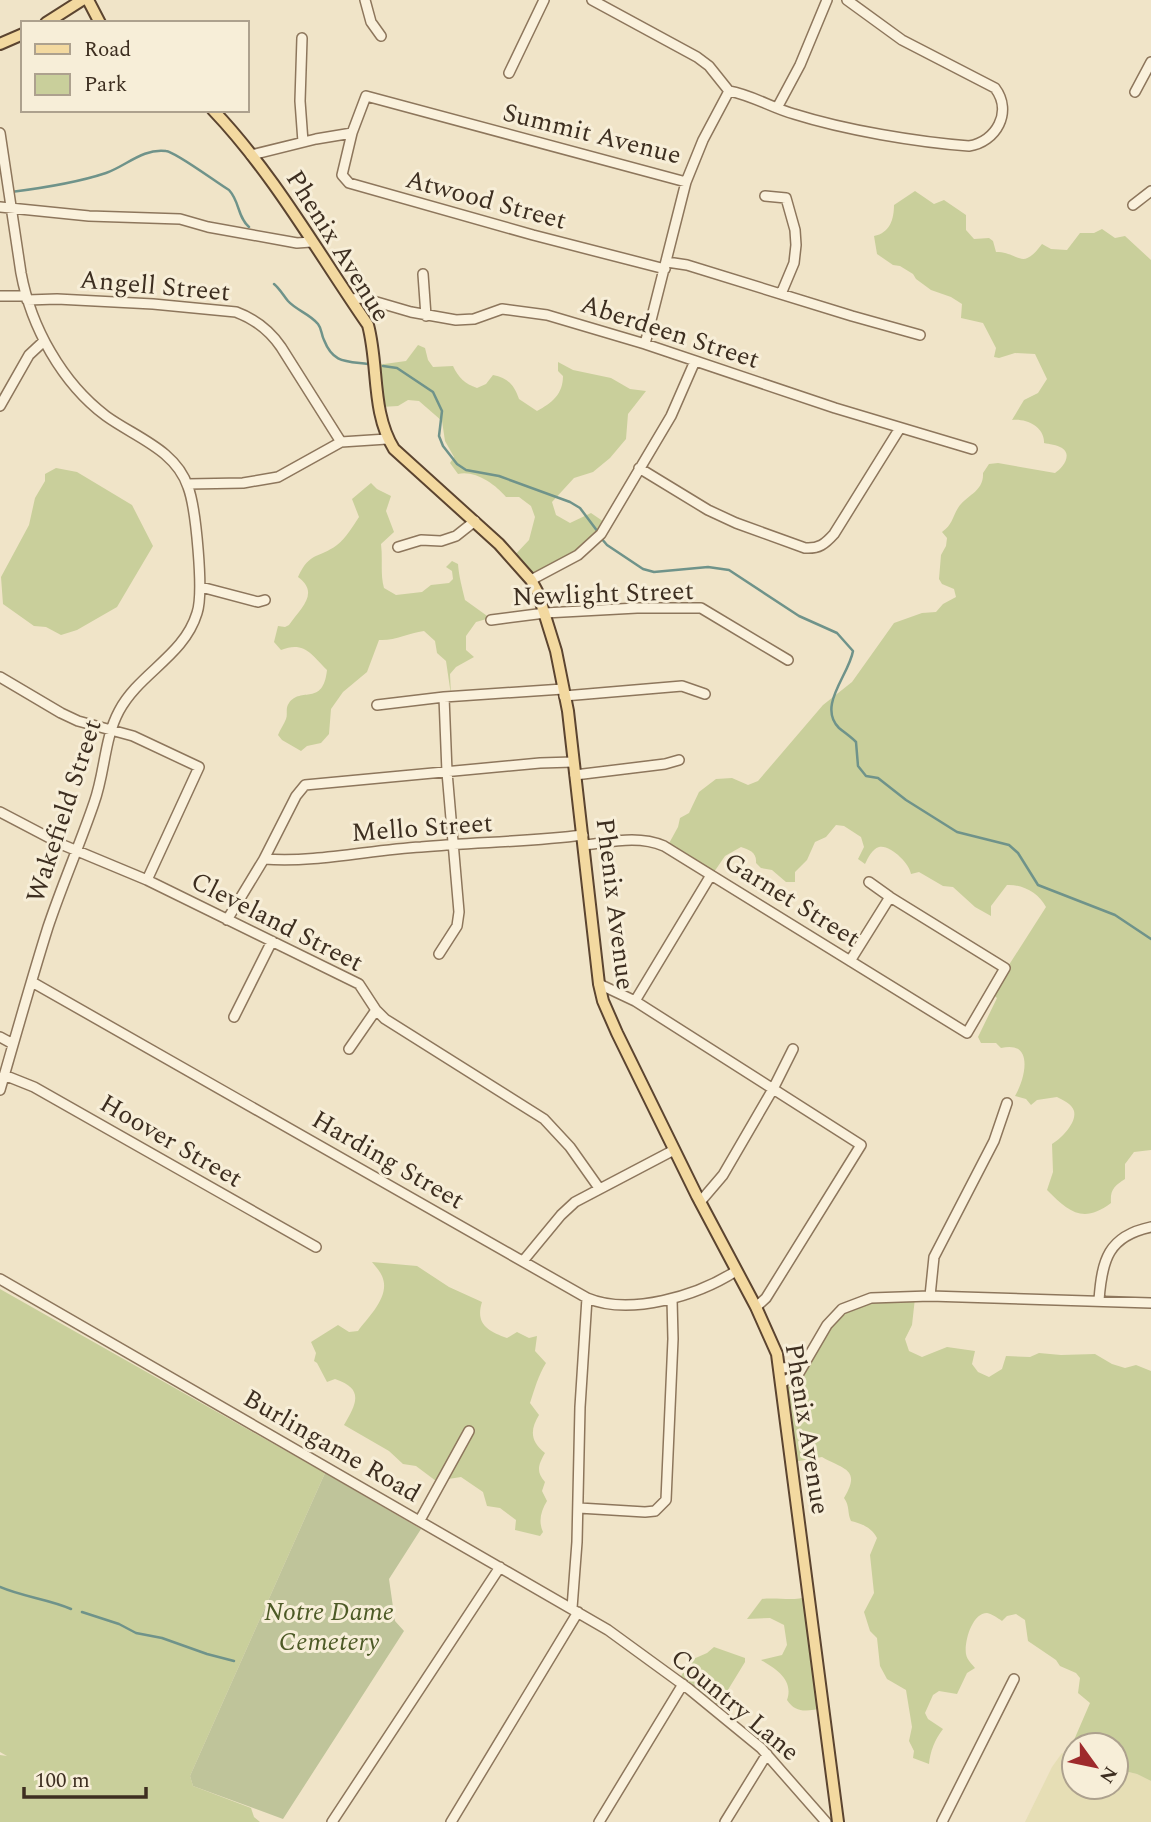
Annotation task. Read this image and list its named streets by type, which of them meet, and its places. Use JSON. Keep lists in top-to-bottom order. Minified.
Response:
{"streets":{"main road":["Phenix Avenue"],"street":["Summit Avenue","Atwood Street","Angell Street","Aberdeen Street","Newlight Street","Wakefield Street","Mello Street","Garnet Street","Cleveland Street","Hoover Street","Harding Street","Burlingame Road","Country Lane"]},"crossings":[["Summit Avenue","Atwood Street"],["Phenix Avenue","Aberdeen Street"],["Phenix Avenue","Newlight Street"],["Phenix Avenue","Mello Street"],["Phenix Avenue","Garnet Street"],["Phenix Avenue","Harding Street"],["Angell Street","Wakefield Street"],["Wakefield Street","Cleveland Street"],["Wakefield Street","Hoover Street"],["Wakefield Street","Harding Street"],["Mello Street","Garnet Street"],["Burlingame Road","Country Lane"]],"parks":["Notre Dame Cemetery"],"legend":["Road","Park"],"scale_bar":"100 m","north":"bottom right"}
